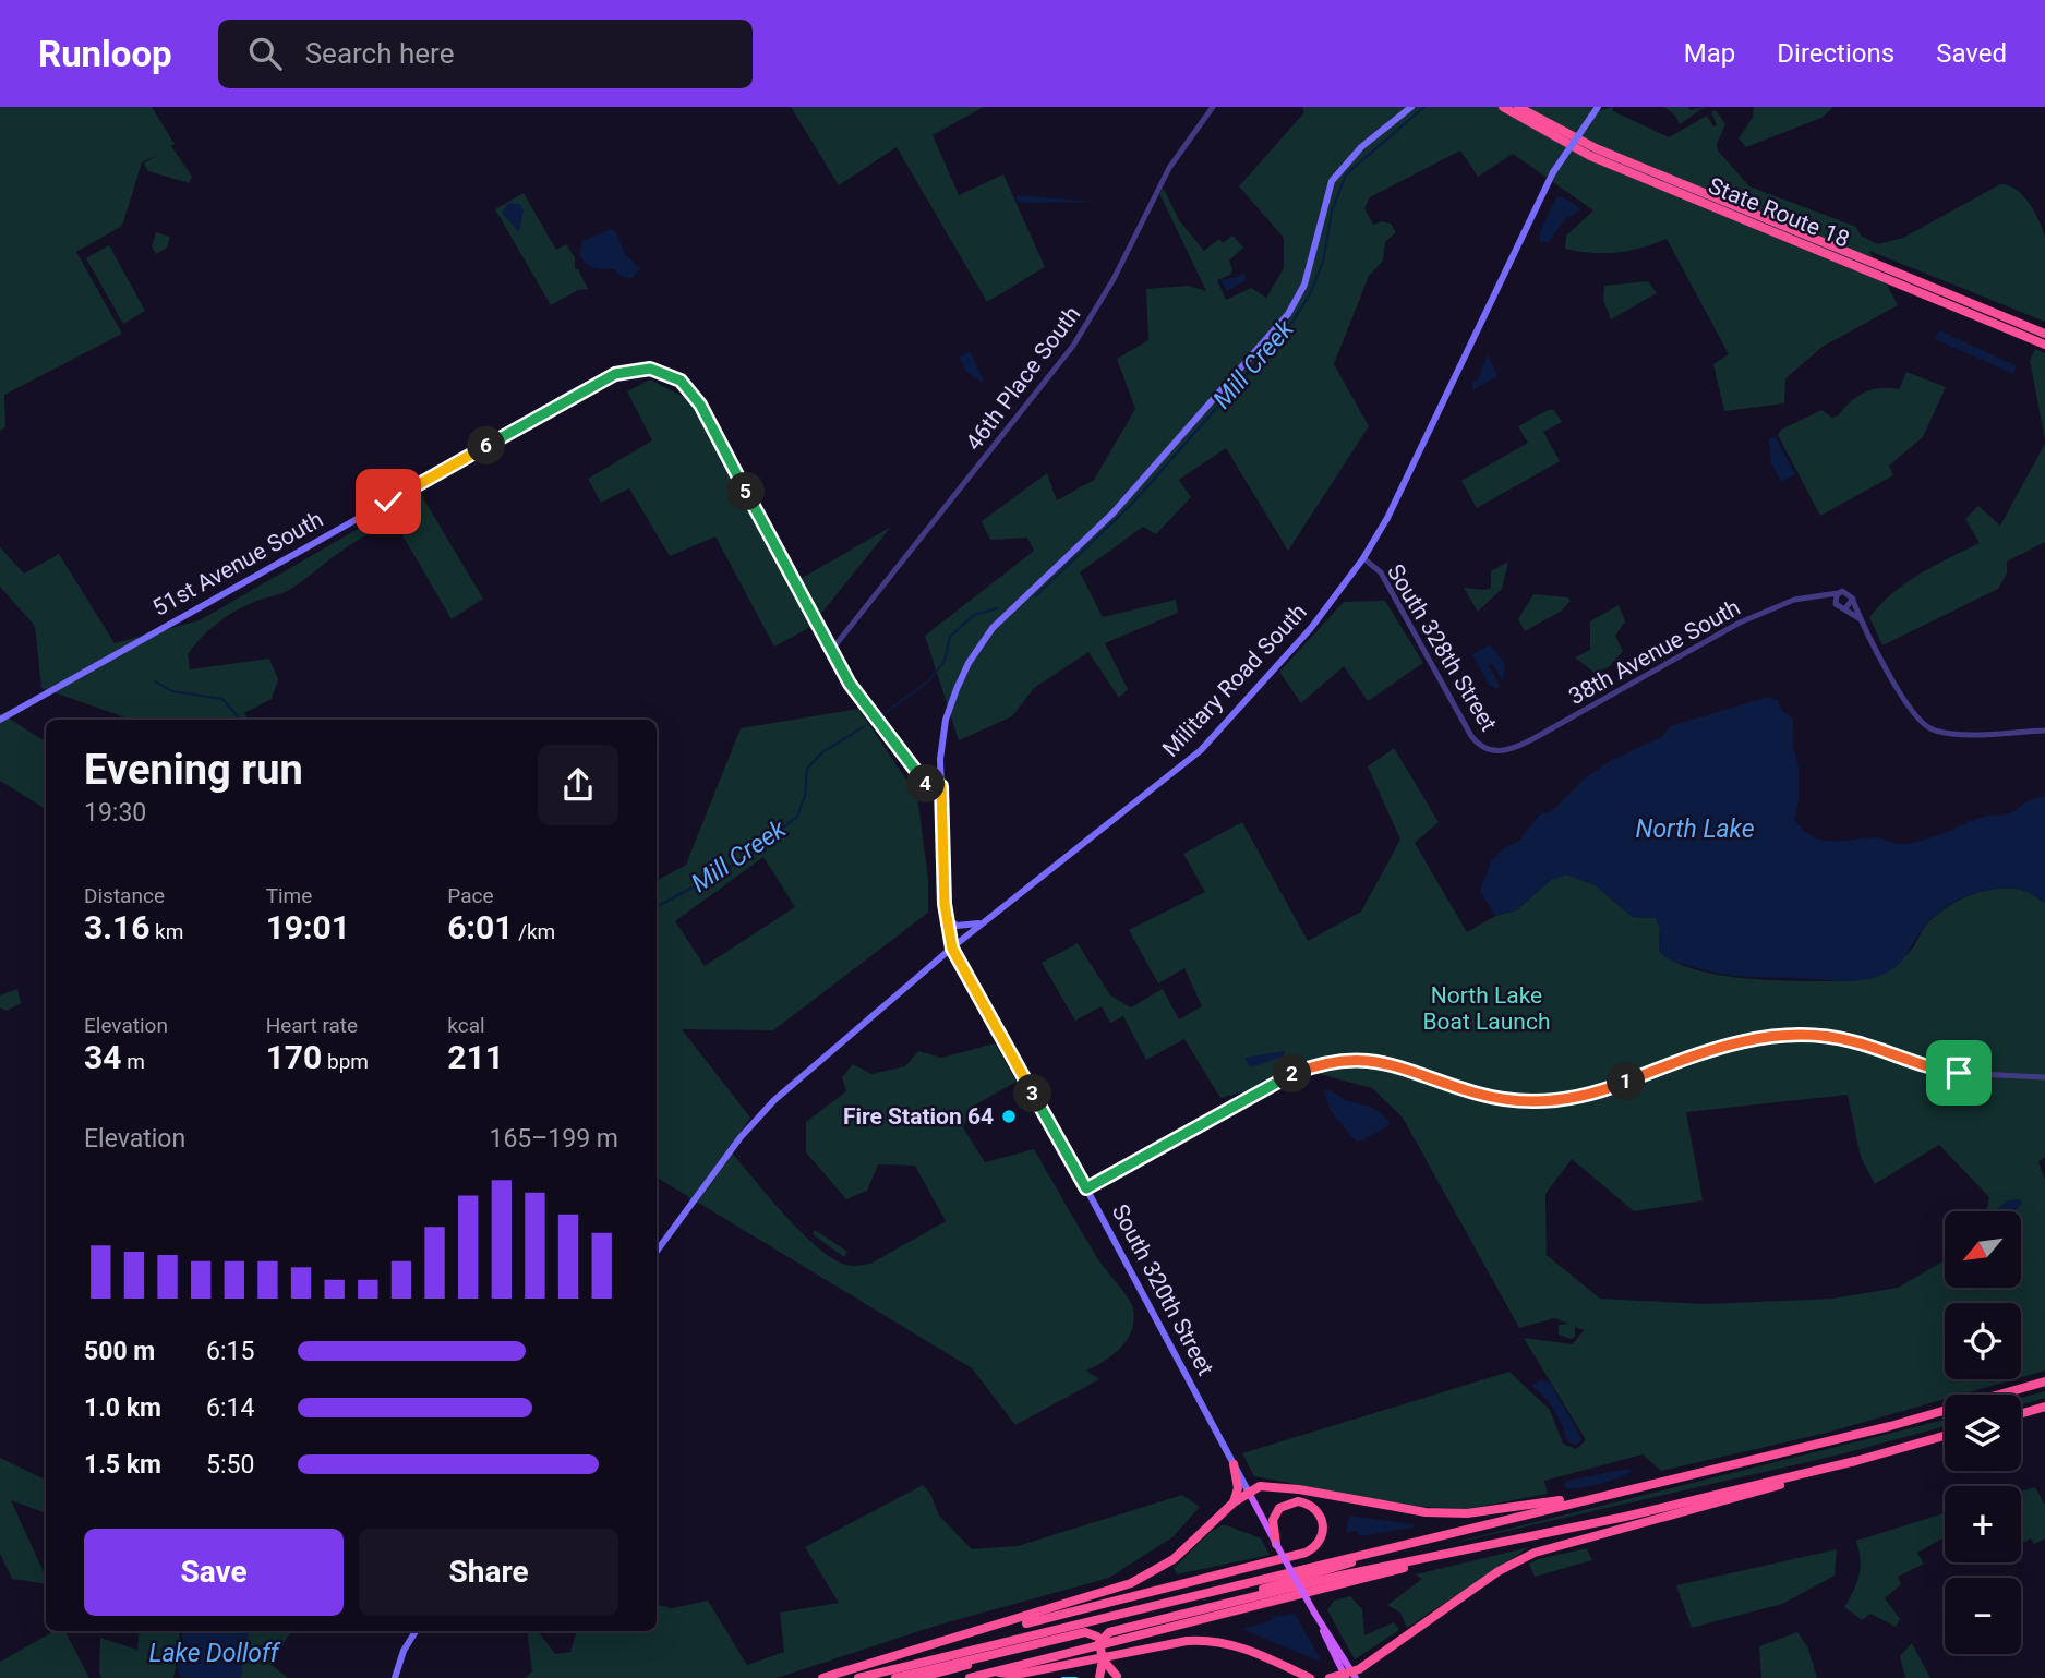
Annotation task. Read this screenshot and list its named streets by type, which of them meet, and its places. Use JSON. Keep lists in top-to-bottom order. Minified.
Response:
{"streets":{"highway":["State Route 18"],"main road":["51st Avenue South","Military Road South","South 320th Street"],"street":["46th Place South","South 328th Street","38th Avenue South"]},"crossings":[["46th Place South","51st Avenue South"],["South 328th Street","38th Avenue South"],["South 328th Street","Military Road South"],["Military Road South","South 320th Street"]],"water":["Mill Creek","North Lake","Lake Dolloff"],"parks":["North Lake Boat Launch"],"places":["Fire Station 64"],"north":"bottom left","page":{"header":"Runloop","search":"Search here","nav":["Map","Directions","Saved"],"pins":["6","5","4","2","1","3"],"heading":["Evening run","19:30"],"stats":[["Distance","3.16 km"],["Time","19:01"],["Pace","6:01 /km"],["Elevation","34 m"],["Heart rate","170 bpm"],["kcal","211"]],"chart":["Elevation","165–199 m"],"map_buttons":["+","−"],"list":[{"name":"500 m","note":"6:15"},{"name":"1.0 km","note":"6:14"},{"name":"1.5 km","note":"5:50"}],"buttons":["Save","Share"]}}
